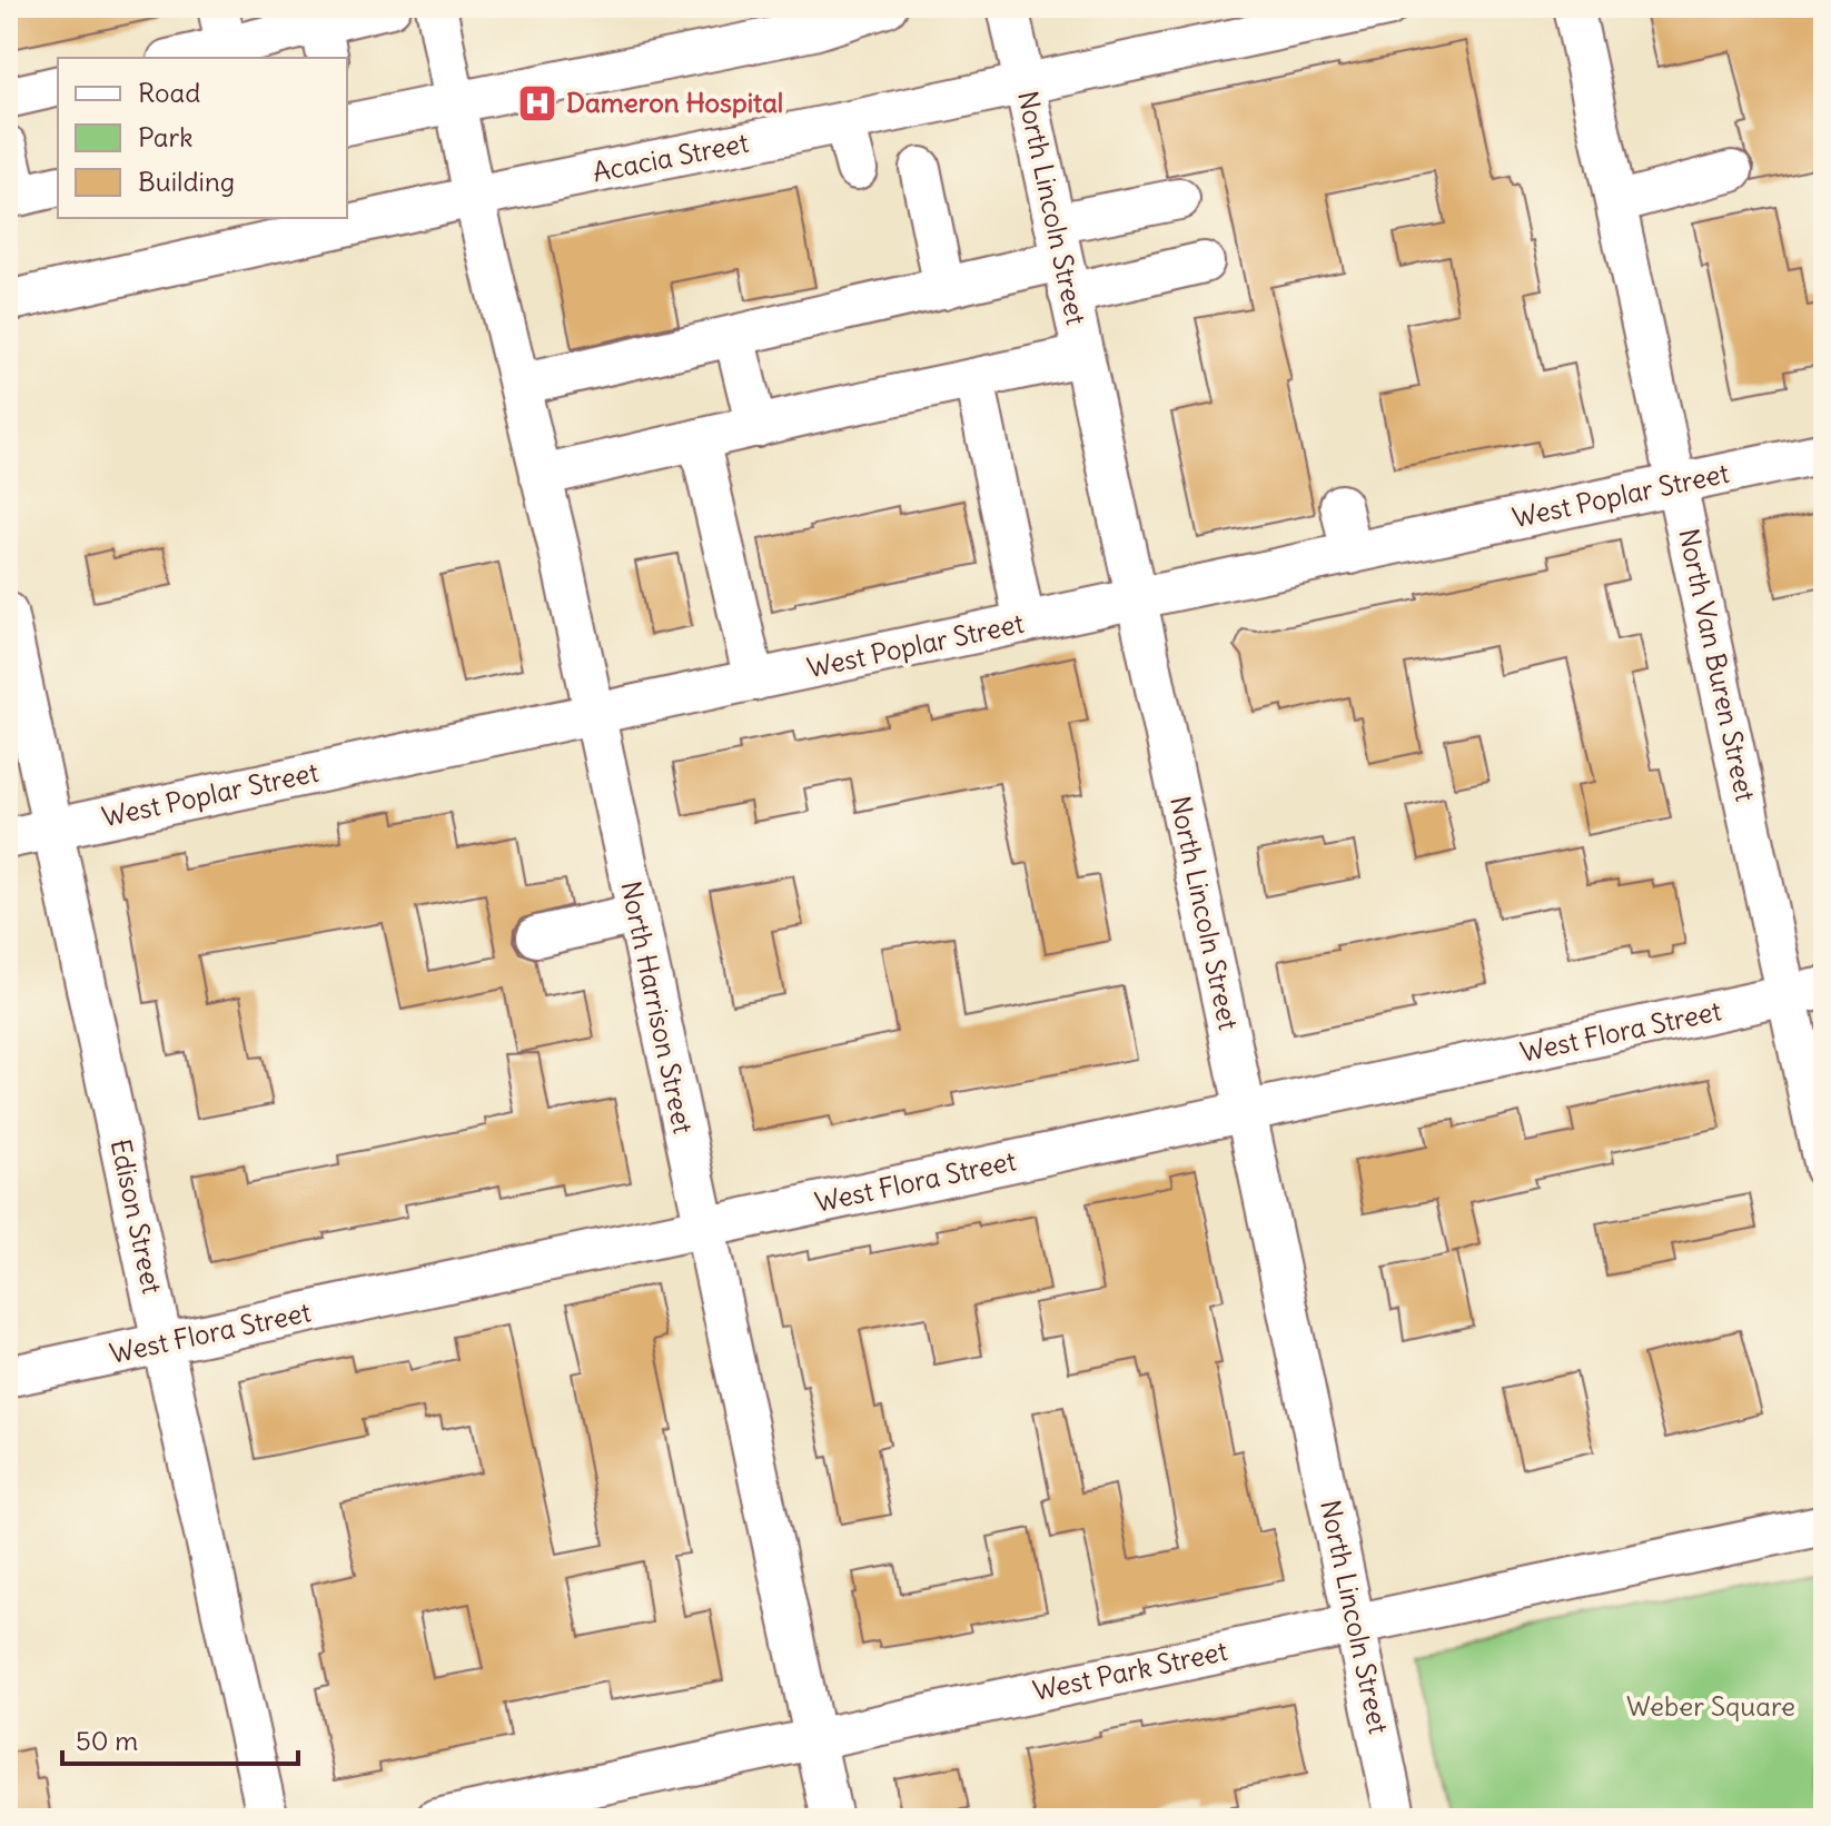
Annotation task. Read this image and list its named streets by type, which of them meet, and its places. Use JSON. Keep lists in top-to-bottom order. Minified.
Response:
{"streets":{"street":["Acacia Street","North Lincoln Street","West Poplar Street","North Van Buren Street","North Harrison Street","West Flora Street","Edison Street","West Park Street"]},"crossings":[["Acacia Street","North Lincoln Street"],["Acacia Street","North Harrison Street"],["North Lincoln Street","West Poplar Street"],["North Lincoln Street","West Flora Street"],["North Lincoln Street","West Park Street"],["West Poplar Street","North Van Buren Street"],["West Poplar Street","North Harrison Street"],["West Poplar Street","Edison Street"],["North Van Buren Street","West Flora Street"],["North Harrison Street","West Flora Street"],["North Harrison Street","West Park Street"],["West Flora Street","Edison Street"]],"parks":["Weber Square"],"places":{"hospital":["Dameron Hospital"]},"legend":["Road","Park","Building"],"scale_bar":"50 m"}
